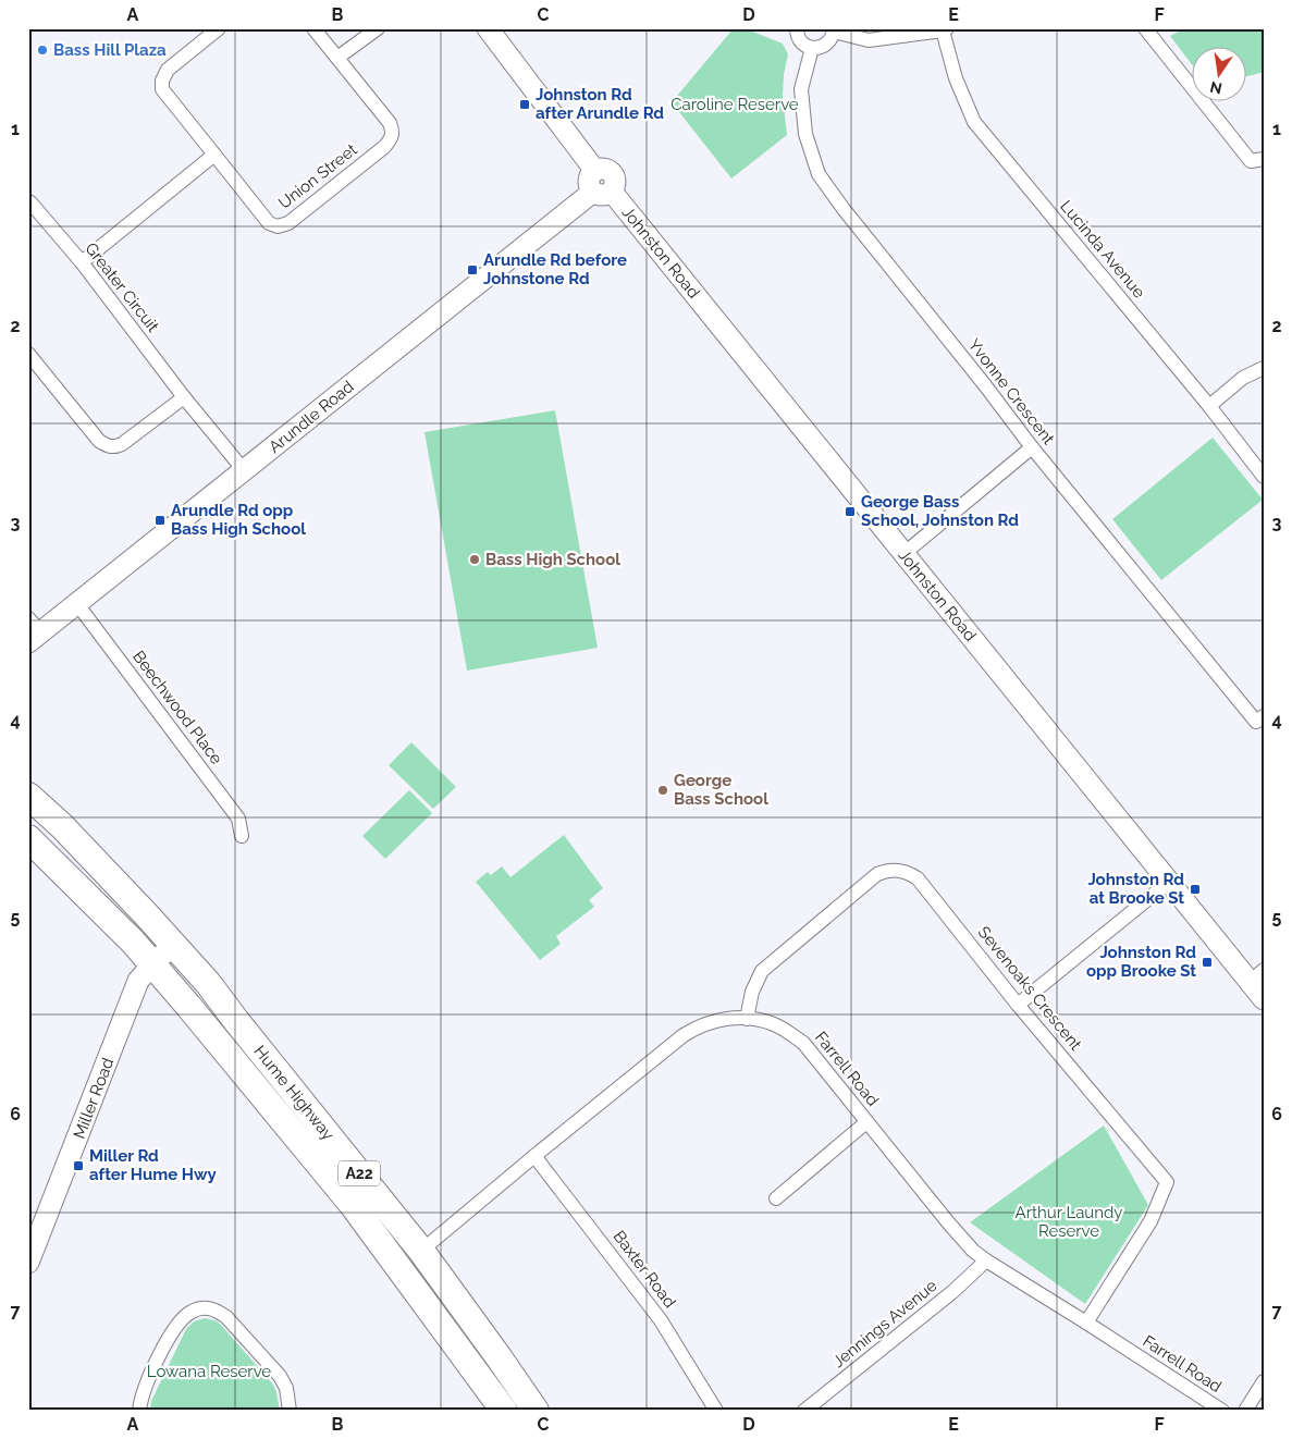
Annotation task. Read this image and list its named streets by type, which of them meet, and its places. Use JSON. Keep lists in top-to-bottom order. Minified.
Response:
{"streets":{"highway":["Hume Highway","A22"],"street":["Union Street","Lucinda Avenue","Johnston Road","Greater Circuit","Yvonne Crescent","Arundle Road","Beechwood Place","Sevenoaks Crescent","Farrell Road","Miller Road","Baxter Road","Jennings Avenue"]},"crossings":[["Johnston Road","Arundle Road"],["Greater Circuit","Arundle Road"],["Arundle Road","Beechwood Place"],["Sevenoaks Crescent","Farrell Road"],["Farrell Road","Hume Highway"],["Farrell Road","Baxter Road"],["Farrell Road","Jennings Avenue"],["Hume Highway","Miller Road"]],"parks":["Caroline Reserve","Arthur Laundy Reserve","Lowana Reserve"],"places":{"other":["Bass Hill Plaza","Bass High School","George Bass School"],"transit":["Johnston Rd after Arundle Rd","Arundle Rd before Johnstone Rd","George Bass School, Johnston Rd","Arundle Rd opp Bass High School","Johnston Rd at Brooke St","Johnston Rd opp Brooke St","Miller Rd after Hume Hwy"]},"north":"bottom","grid":{"columns":["A","B","C","D","E","F"],"rows":["1","2","3","4","5","6","7"]}}
